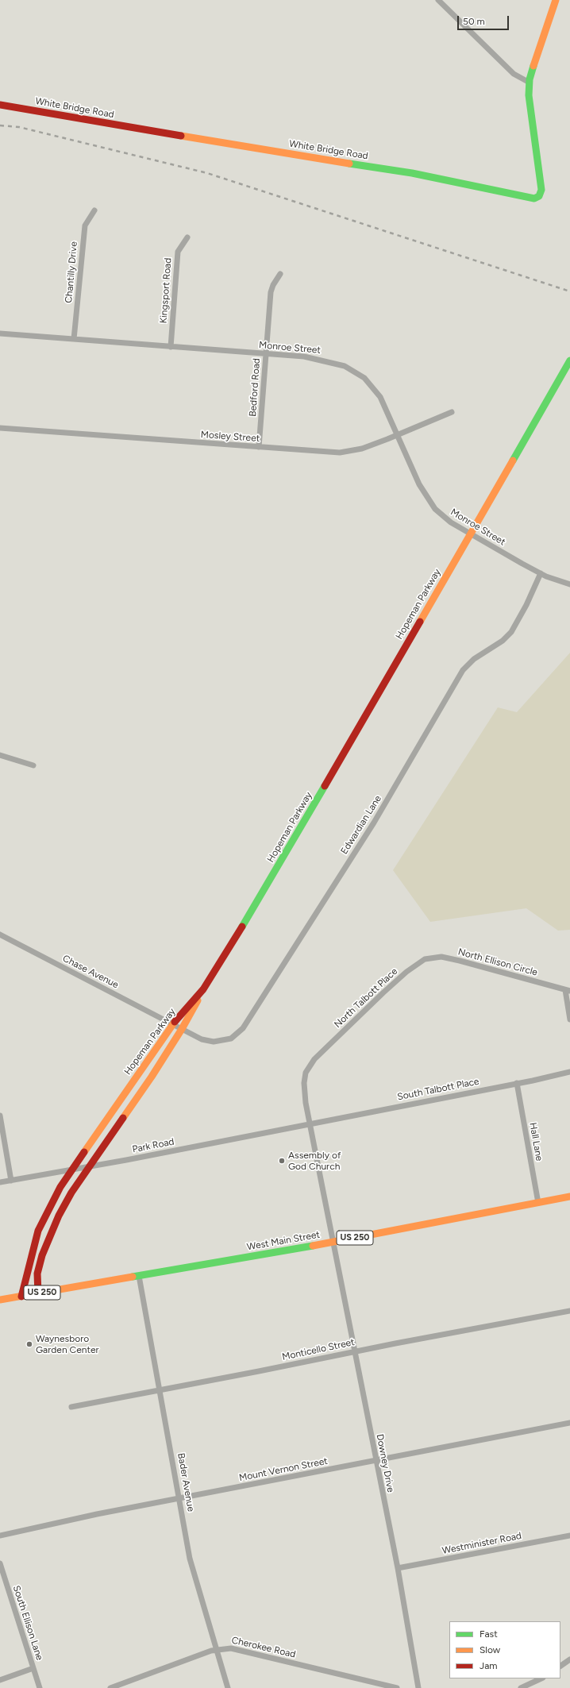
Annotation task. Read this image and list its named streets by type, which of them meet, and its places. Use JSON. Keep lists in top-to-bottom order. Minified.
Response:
{"streets":{"main road":["White Bridge Road","Hopeman Parkway","US 250","West Main Street"],"street":["Chantilly Drive","Kingsport Road","Monroe Street","Bedford Road","Mosley Street","Edwardian Lane","North Ellison Circle","Chase Avenue","North Talbott Place","South Talbott Place","Hall Lane","Park Road","Monticello Street","Downey Drive","Mount Vernon Street","Bader Avenue","Westminister Road","South Ellison Lane","Cherokee Road"]},"crossings":[["Chantilly Drive","Monroe Street"],["Kingsport Road","Monroe Street"],["Monroe Street","Bedford Road"],["Monroe Street","Mosley Street"],["Monroe Street","Hopeman Parkway"],["Monroe Street","Edwardian Lane"],["Bedford Road","Mosley Street"],["Hopeman Parkway","Edwardian Lane"],["Hopeman Parkway","Chase Avenue"],["Hopeman Parkway","Park Road"],["Hopeman Parkway","West Main Street"],["Edwardian Lane","Chase Avenue"],["North Ellison Circle","North Talbott Place"],["North Talbott Place","South Talbott Place"],["North Talbott Place","Park Road"],["North Talbott Place","Downey Drive"],["South Talbott Place","Hall Lane"],["South Talbott Place","Park Road"],["South Talbott Place","Downey Drive"],["Hall Lane","West Main Street"],["Park Road","Downey Drive"],["West Main Street","Downey Drive"],["West Main Street","Bader Avenue"],["Monticello Street","Downey Drive"],["Monticello Street","Bader Avenue"],["Downey Drive","Mount Vernon Street"],["Downey Drive","Westminister Road"],["Mount Vernon Street","Bader Avenue"],["Bader Avenue","Cherokee Road"]],"places":["Assembly of God Church","Waynesboro Garden Center"],"legend":["Fast","Slow","Jam"],"scale_bar":"50 m"}
